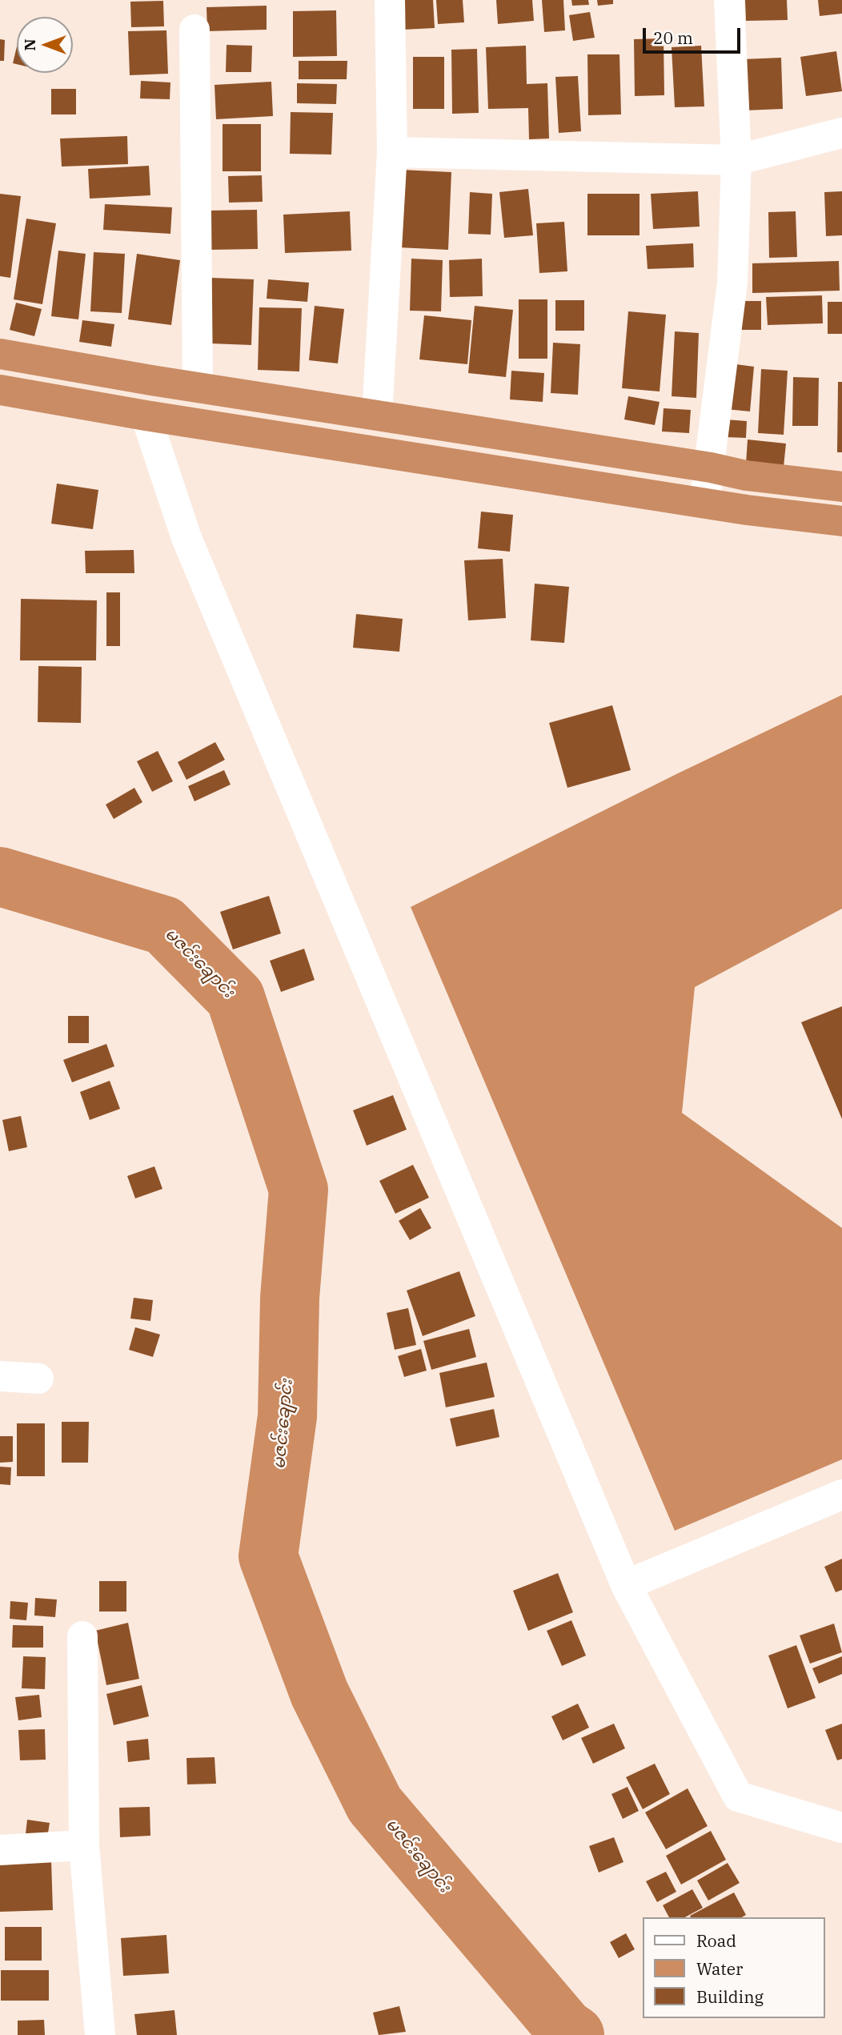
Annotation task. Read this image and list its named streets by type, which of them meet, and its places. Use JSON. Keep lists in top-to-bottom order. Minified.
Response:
{"water":["မဇင်းချောင်း"],"legend":["Road","Water","Building"],"scale_bar":"20 m","north":"left"}
